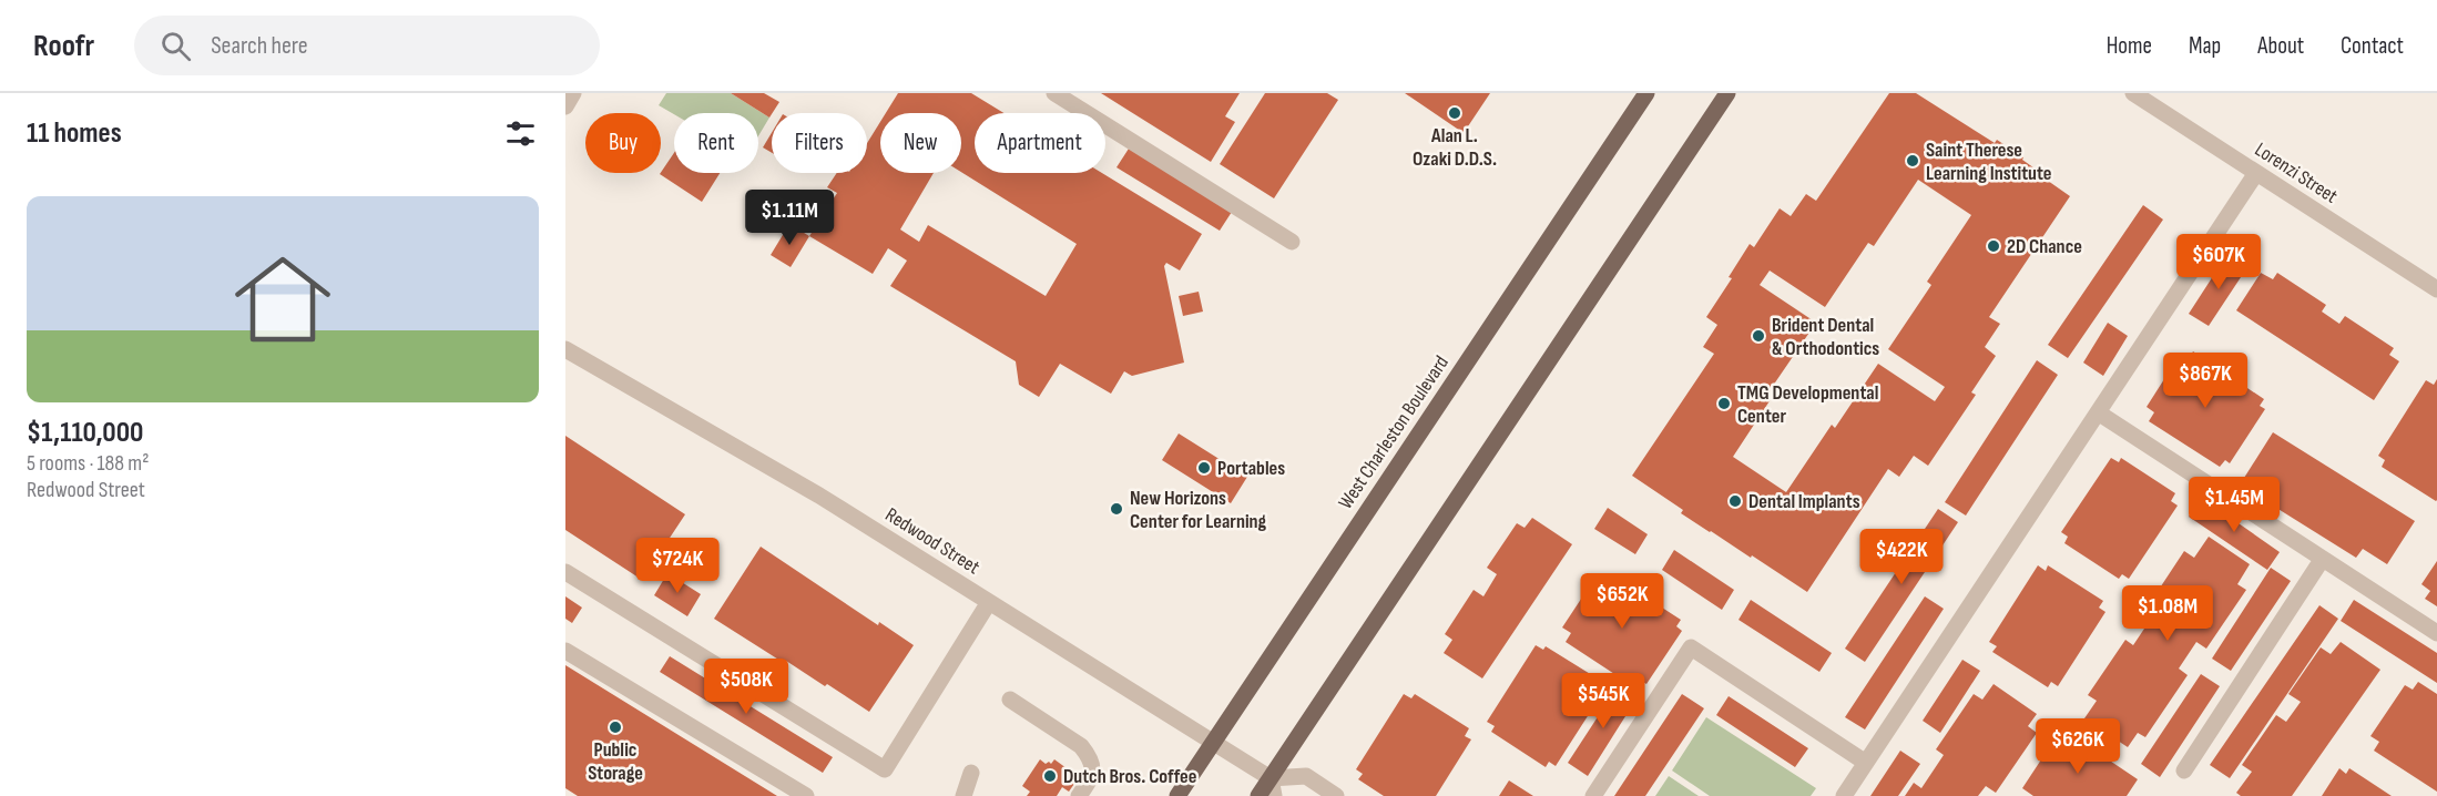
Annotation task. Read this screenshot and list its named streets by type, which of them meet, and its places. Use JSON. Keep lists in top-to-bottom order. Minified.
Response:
{"streets":{"main road":["West Charleston Boulevard"],"street":["Lorenzi Street","Redwood Street"]},"crossings":[["West Charleston Boulevard","Redwood Street"]],"places":["Alan L. Ozaki D.D.S.","Saint Therese Learning Institute","2D Chance","Brident Dental & Orthodontics","TMG Developmental Center","Portables","Dental Implants","New Horizons Center for Learning","Public Storage","Dutch Bros. Coffee"],"page":{"header":"Roofr","search":"Search here","nav":["Home","Map","About","Contact"],"heading":"11 homes","chip":["Buy","Rent","Filters","New","Apartment"],"list":[{"name":"$1,110,000","note":"5 rooms · 188 m² · Redwood Street"}],"price":["$1.11M","$607K","$867K","$1.45M","$422K","$724K","$652K","$1.08M","$508K","$545K","$626K"]}}
